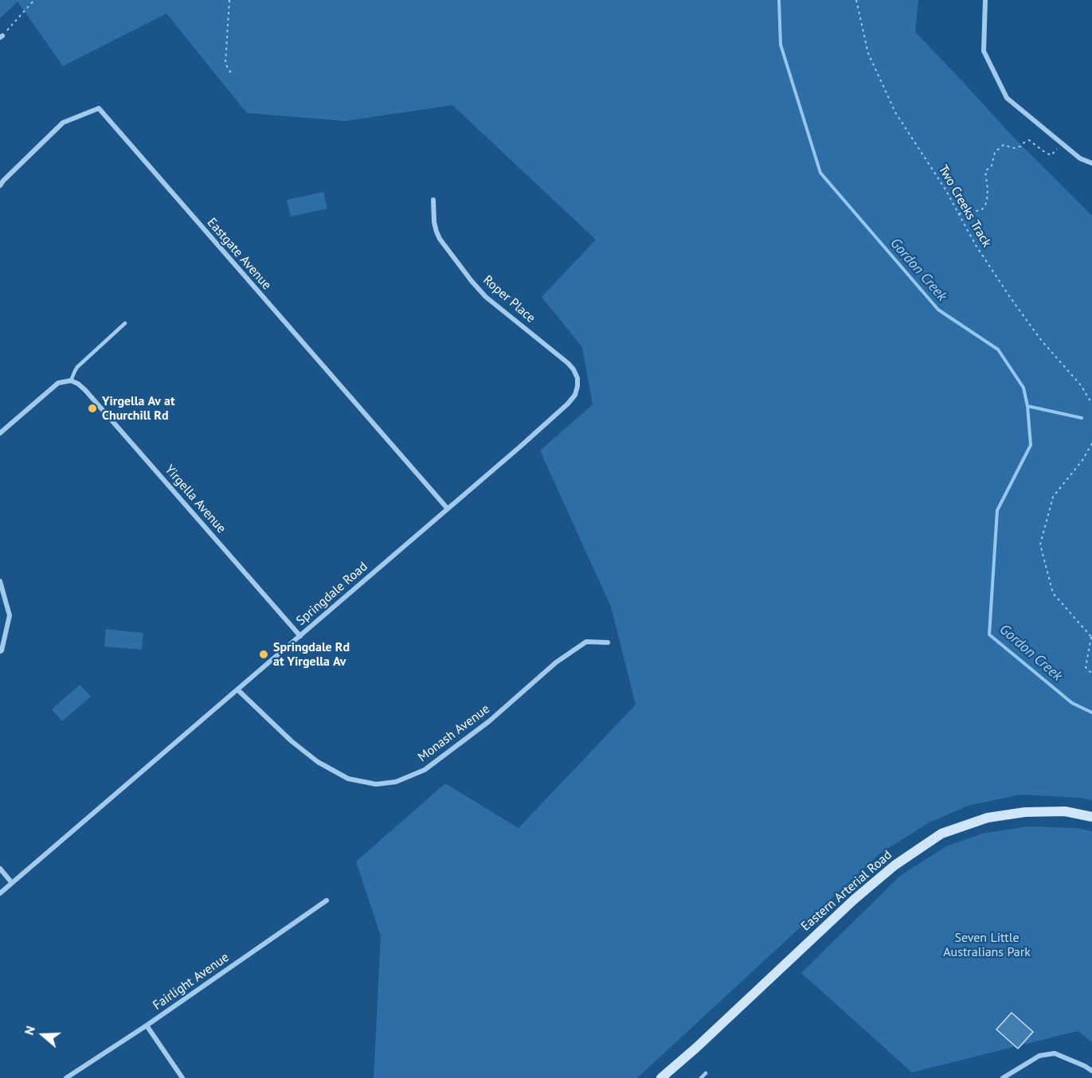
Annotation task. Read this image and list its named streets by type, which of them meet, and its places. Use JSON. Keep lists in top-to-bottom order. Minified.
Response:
{"streets":{"main road":["Eastern Arterial Road"],"street":["Eastgate Avenue","Roper Place","Yirgella Avenue","Springdale Road","Monash Avenue","Fairlight Avenue"],"path":["Two Creeks Track"]},"crossings":[["Eastgate Avenue","Springdale Road"],["Roper Place","Springdale Road"],["Yirgella Avenue","Springdale Road"],["Springdale Road","Monash Avenue"]],"water":["Gordon Creek"],"parks":["Seven Little Australians Park"],"places":["Yirgella Av at Churchill Rd","Springdale Rd at Yirgella Av"],"north":"left"}
